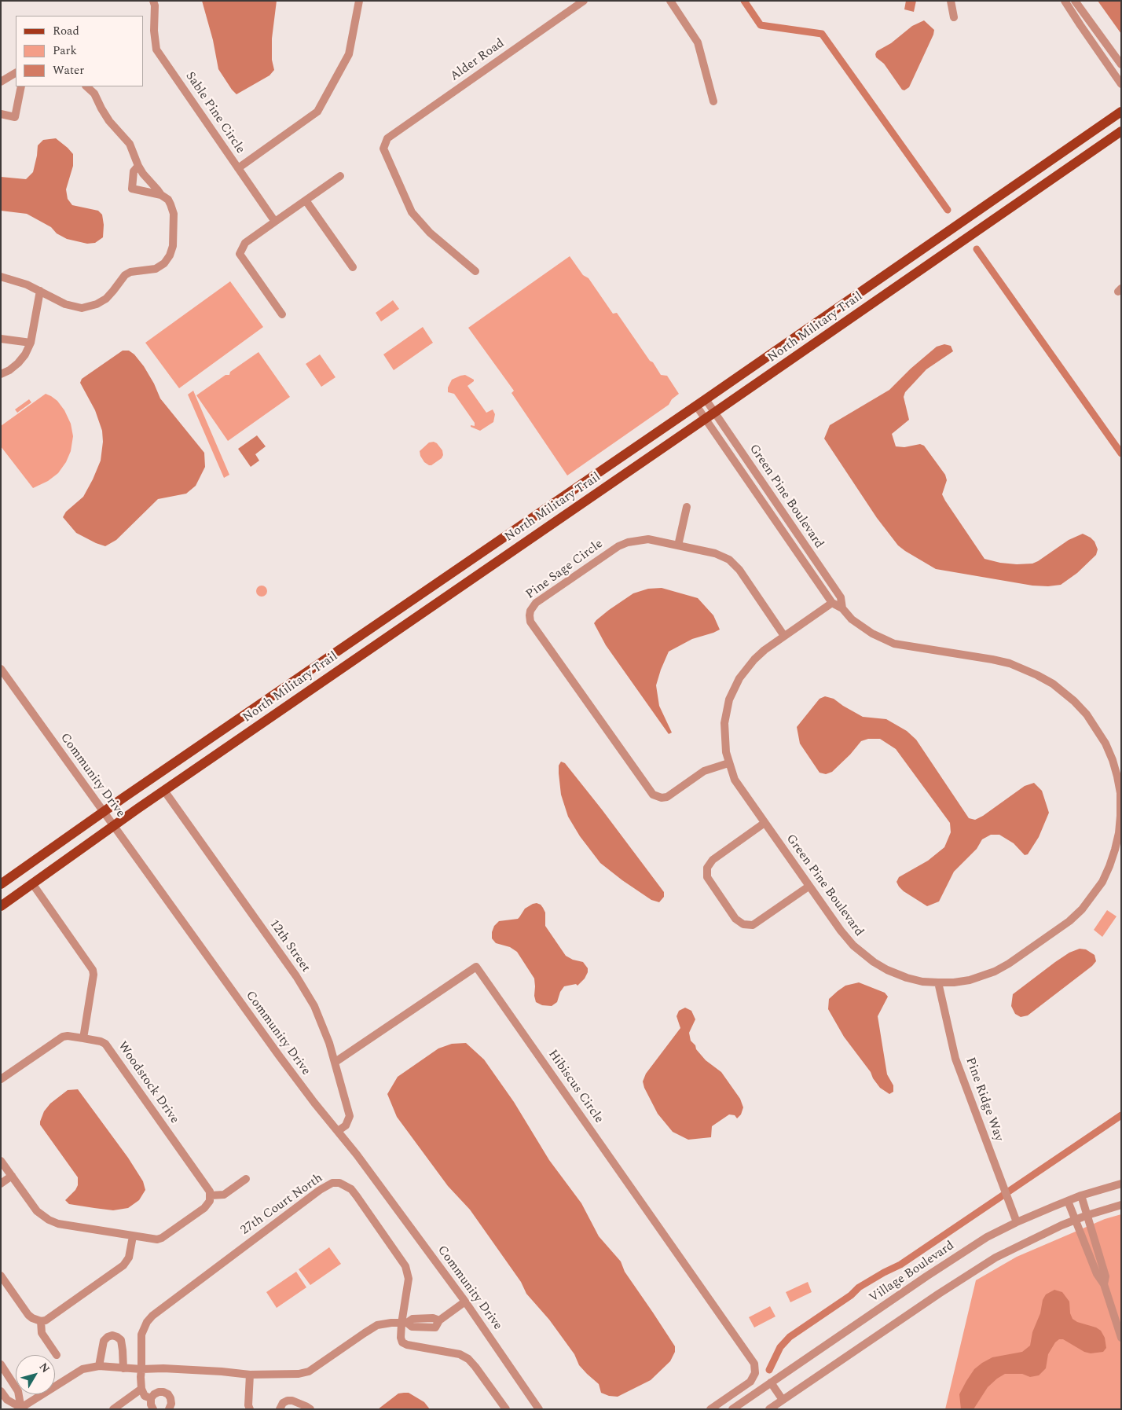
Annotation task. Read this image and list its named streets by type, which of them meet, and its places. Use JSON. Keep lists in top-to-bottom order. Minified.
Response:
{"streets":{"main road":["North Military Trail"],"street":["Alder Road","Sable Pine Circle","Green Pine Boulevard","Pine Sage Circle","Community Drive","12th Street","Woodstock Drive","Hibiscus Circle","Pine Ridge Way","27th Court North","Village Boulevard"]},"crossings":[["North Military Trail","Green Pine Boulevard"],["North Military Trail","Community Drive"],["North Military Trail","12th Street"],["Green Pine Boulevard","Pine Sage Circle"],["Green Pine Boulevard","Pine Ridge Way"],["Community Drive","12th Street"],["12th Street","Hibiscus Circle"],["Pine Ridge Way","Village Boulevard"]],"legend":["Road","Park","Water"],"north":"top right"}
